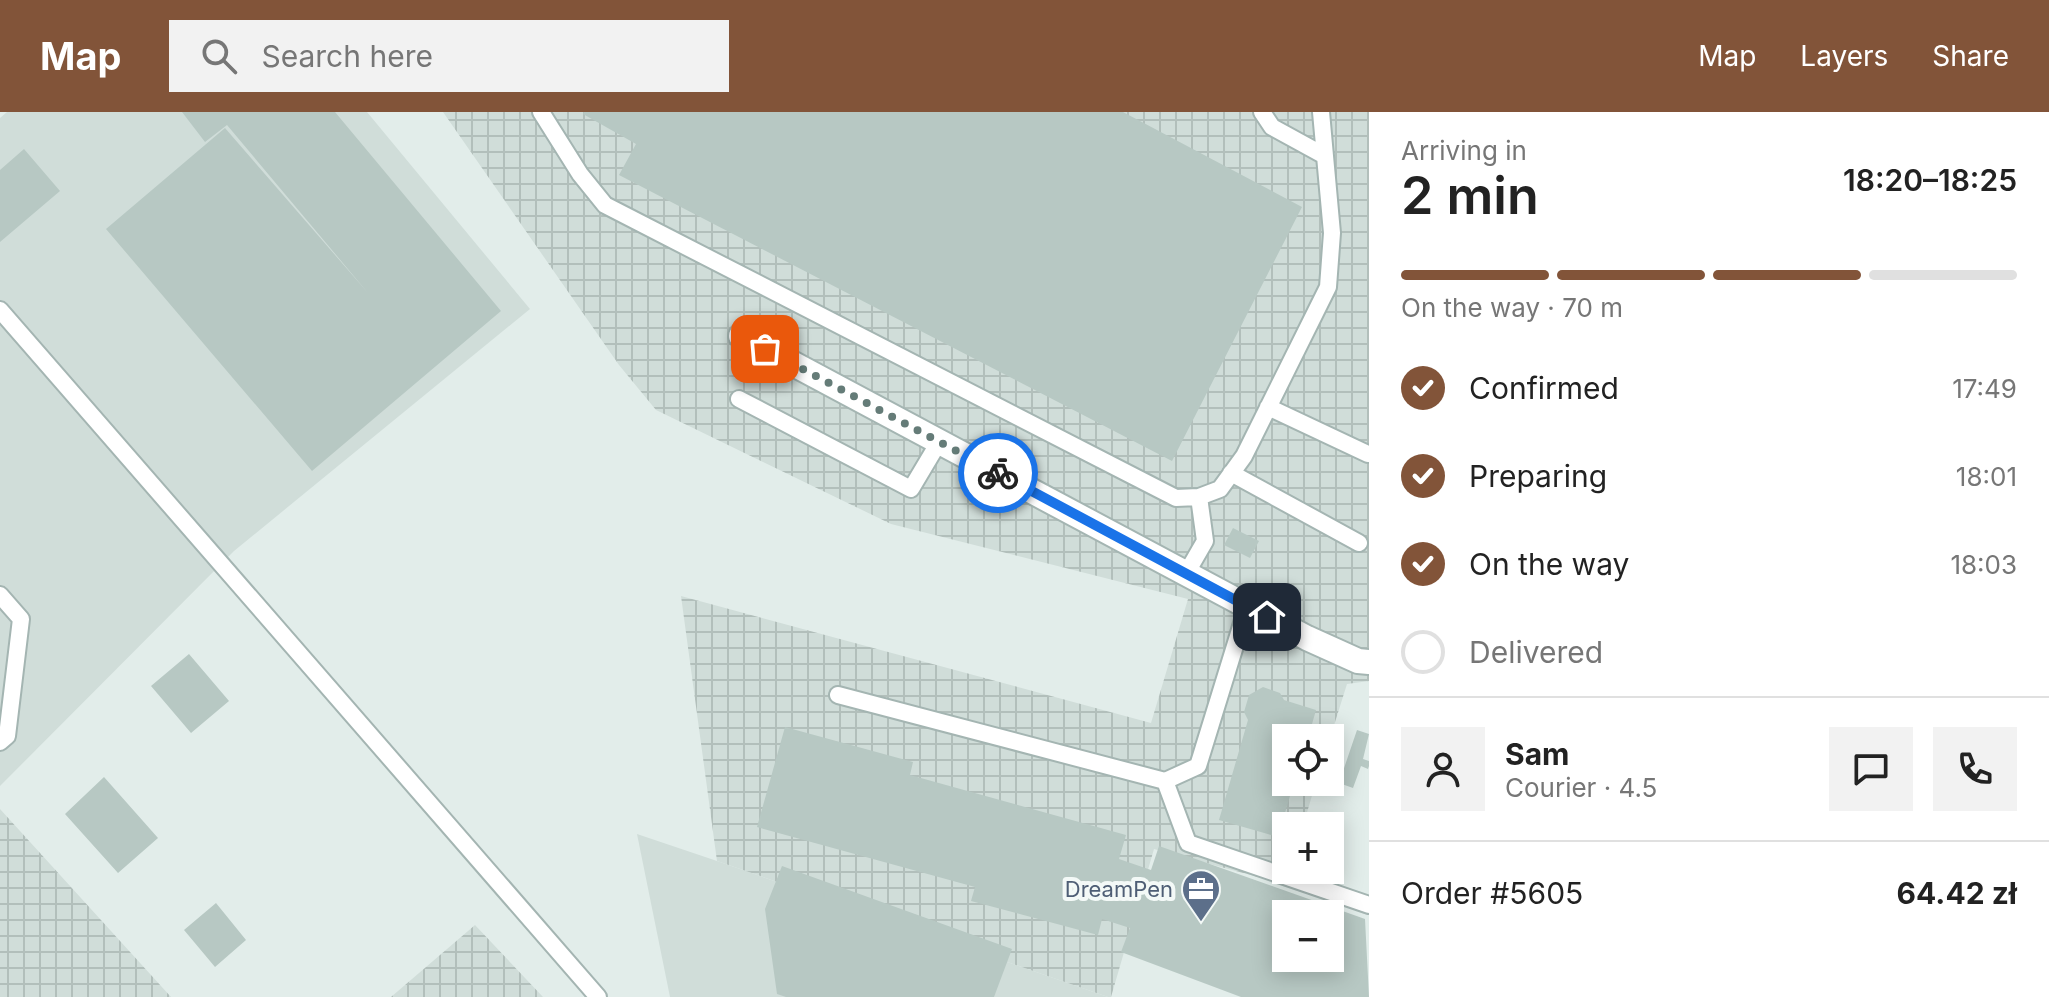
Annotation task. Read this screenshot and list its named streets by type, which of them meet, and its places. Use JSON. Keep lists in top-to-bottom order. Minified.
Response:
{"places":{"office":["DreamPen"]},"page":{"header":"Map","search":"Search here","nav":["Map","Layers","Share"],"heading":["2 min","Arriving in","18:20–18:25"],"panel":["Sam","Courier · 4.5","Order #5605","64.42 zł"],"bar":"On the way · 70 m","list":[["Confirmed","17:49"],["Preparing","18:01"],["On the way","18:03"],"Delivered"],"map_buttons":["+","−"]}}
